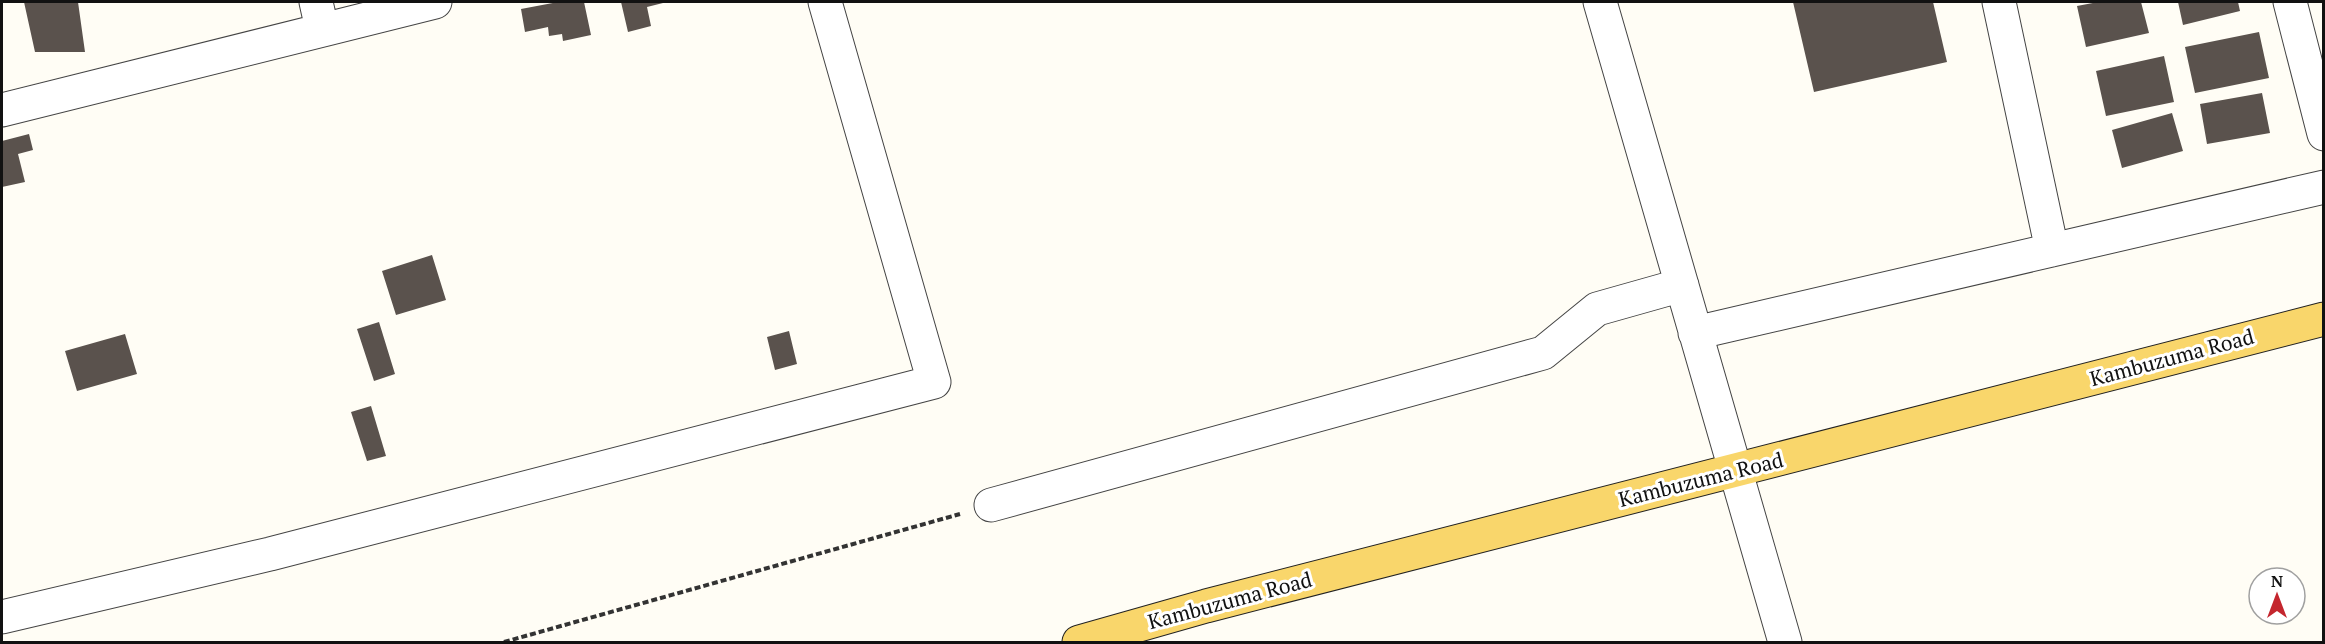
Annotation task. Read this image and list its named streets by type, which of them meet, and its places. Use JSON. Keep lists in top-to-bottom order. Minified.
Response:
{"streets":{"main road":["Kambuzuma Road"]},"north":"top"}
